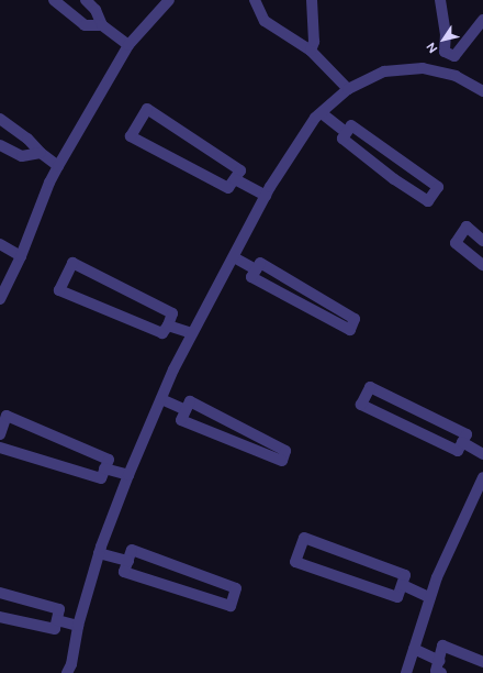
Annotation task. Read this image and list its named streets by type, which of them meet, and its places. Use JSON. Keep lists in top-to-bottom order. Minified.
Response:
{"north":"bottom left"}
